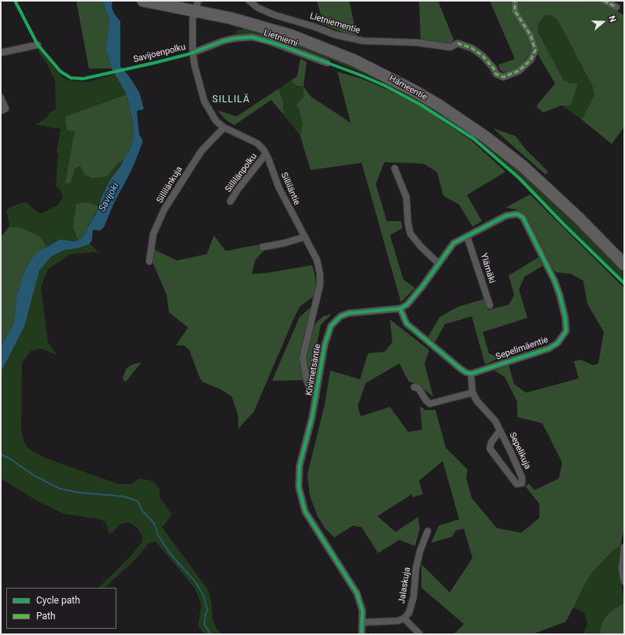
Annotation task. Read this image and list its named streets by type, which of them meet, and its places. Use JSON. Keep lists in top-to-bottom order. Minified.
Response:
{"streets":{"highway":["Hämeentie"],"street":["Lietniementie","Lietniemi","Sillilänpolku","Sillilänkuja","Silliläntie","Ylämäki","Sepelimäentie","Kivimetsäntie","Sepelikuja","Jalaskuja"],"cycle path":["Savijoenpolku"]},"crossings":[["Lietniemi","Silliläntie"],["Hämeentie","Silliläntie"],["Sillilänpolku","Silliläntie"],["Sillilänkuja","Silliläntie"],["Silliläntie","Kivimetsäntie"],["Ylämäki","Sepelimäentie"],["Sepelimäentie","Sepelikuja"]],"districts":["SILLILÄ"],"water":["Savijoki"],"legend":["Cycle path","Path"],"north":"right"}
